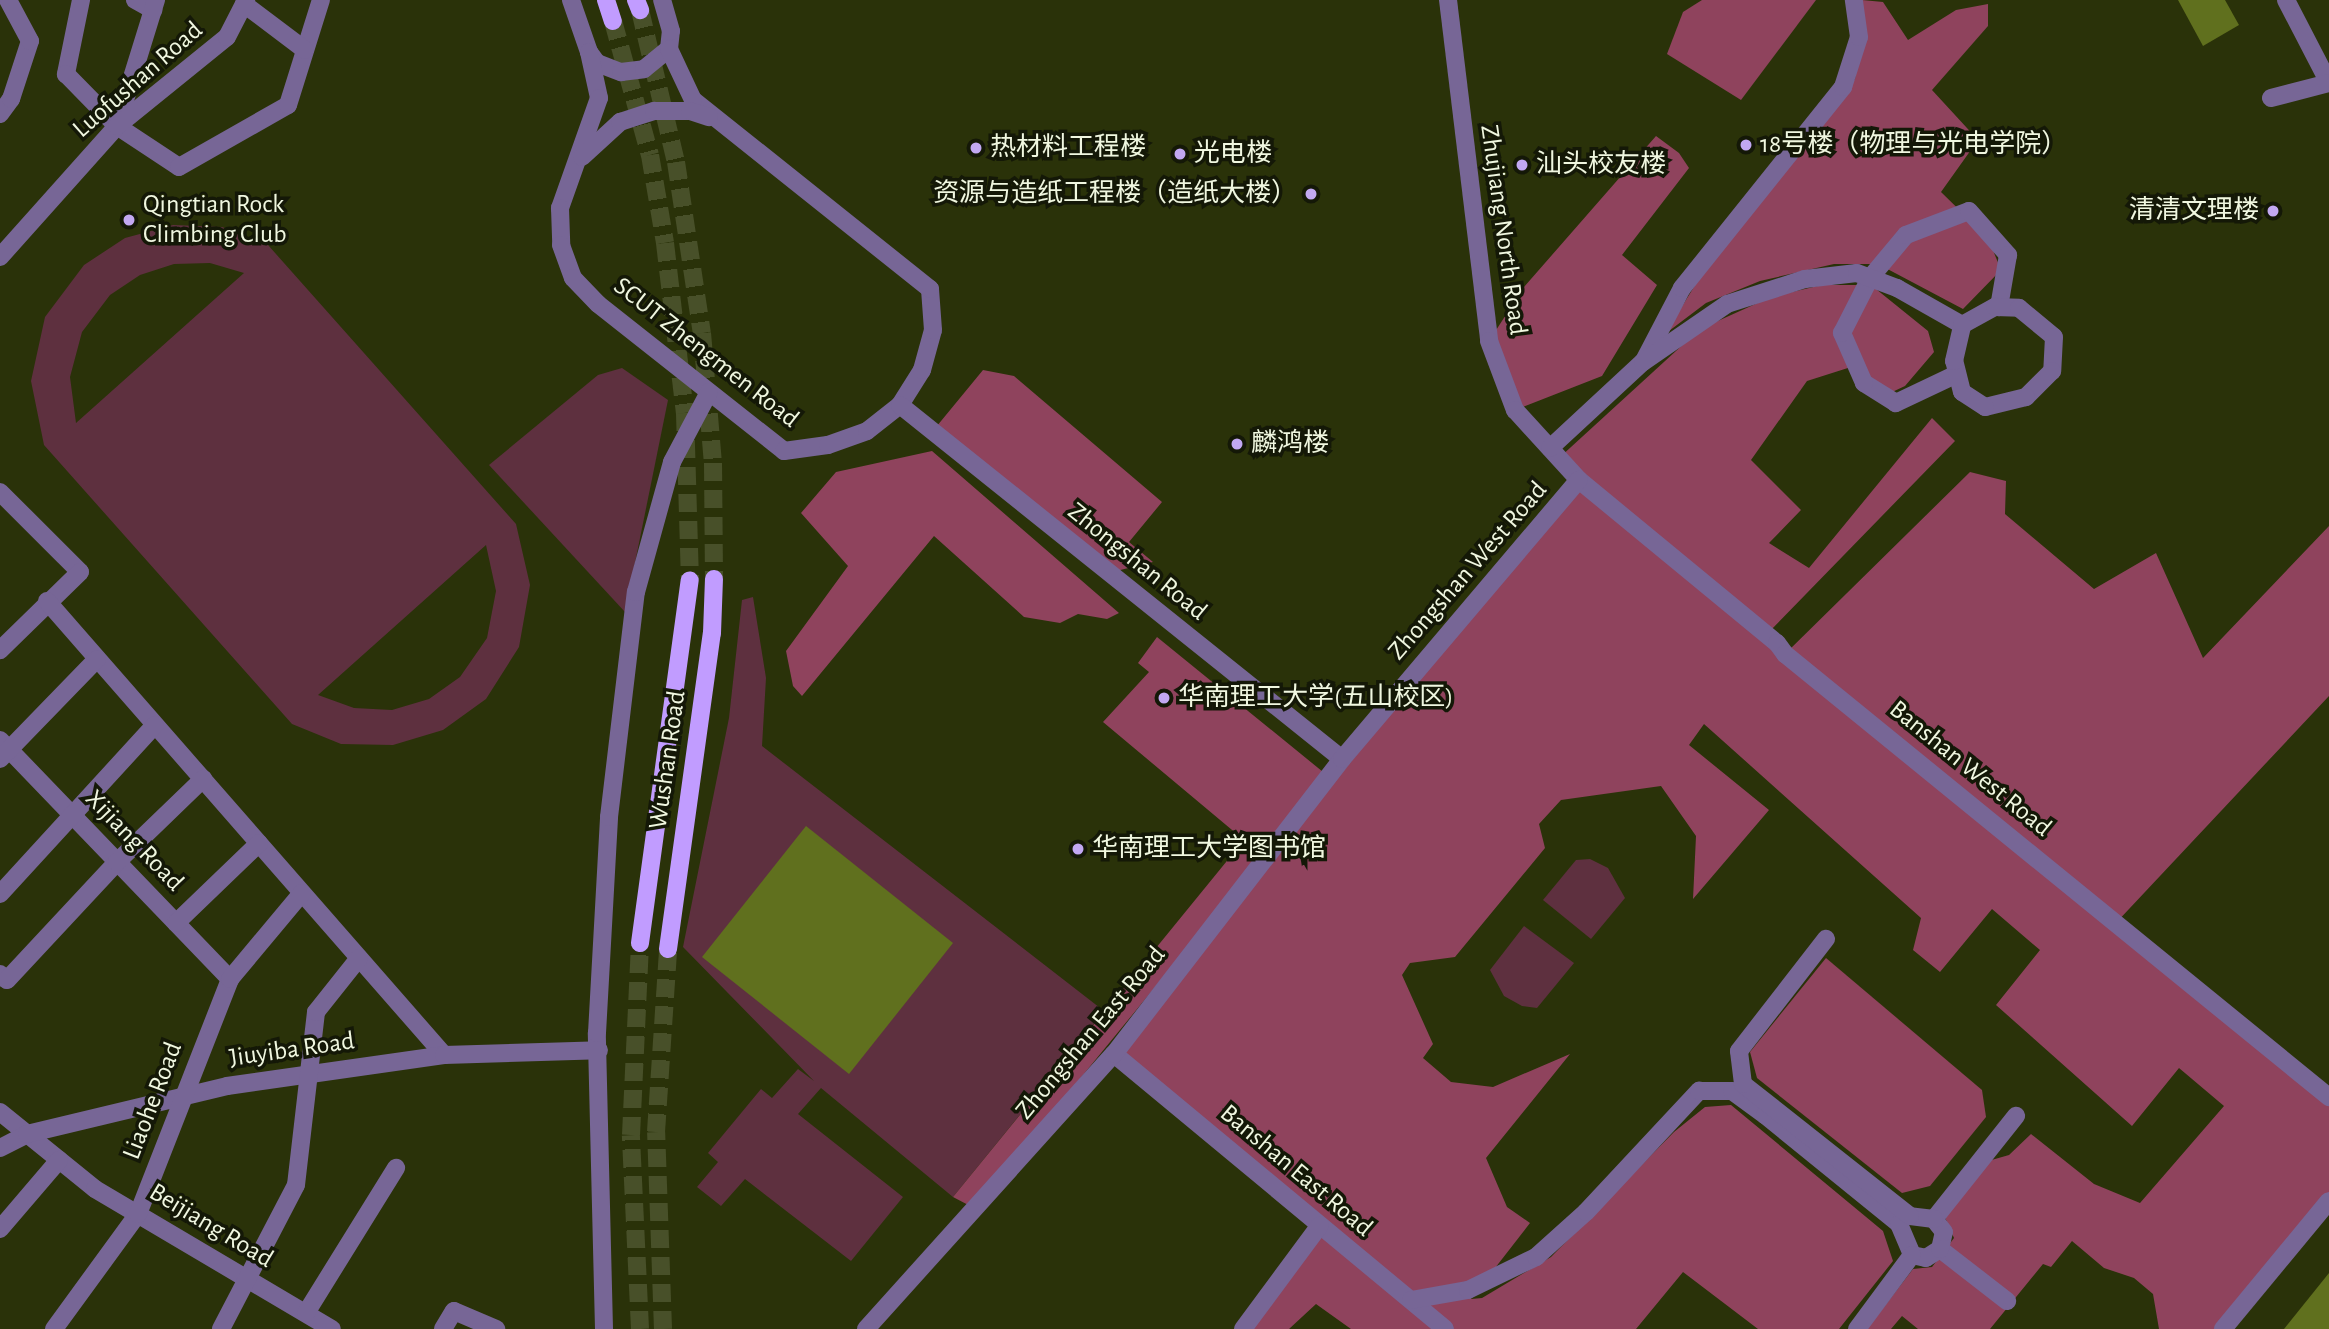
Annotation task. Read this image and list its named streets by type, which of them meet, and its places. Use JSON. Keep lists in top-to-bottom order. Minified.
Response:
{"streets":{"main road":["Wushan Road"],"street":["Luofushan Road","Zhujiang North Road","SCUT Zhengmen Road","Zhongshan Road","Zhongshan West Road","Banshan West Road","Xijiang Road","Zhongshan East Road","Jiuyiba Road","Liaohe Road","Banshan East Road","Beijiang Road"]},"crossings":[["Zhujiang North Road","Zhongshan West Road"],["Zhujiang North Road","Banshan West Road"],["SCUT Zhengmen Road","Zhongshan Road"],["Zhongshan Road","Zhongshan West Road"],["Zhongshan Road","Zhongshan East Road"],["Zhongshan West Road","Banshan West Road"],["Zhongshan West Road","Zhongshan East Road"],["Xijiang Road","Liaohe Road"],["Zhongshan East Road","Banshan East Road"],["Jiuyiba Road","Liaohe Road"],["Jiuyiba Road","Beijiang Road"],["Liaohe Road","Beijiang Road"]],"places":["18号楼（物理与光电学院）","热材料工程楼","光电楼","汕头校友楼","资源与造纸工程楼（造纸大楼）","清清文理楼","Qingtian Rock Climbing Club","麟鸿楼","华南理工大学(五山校区)","华南理工大学图书馆"]}
